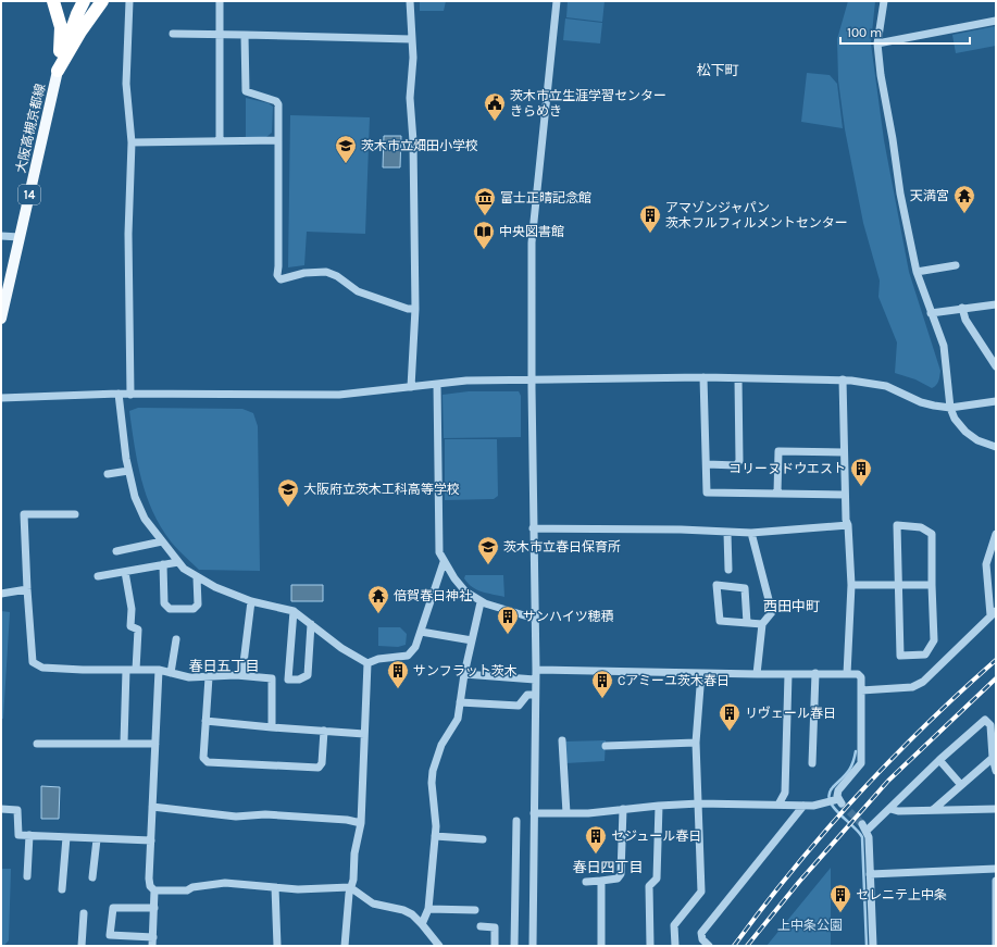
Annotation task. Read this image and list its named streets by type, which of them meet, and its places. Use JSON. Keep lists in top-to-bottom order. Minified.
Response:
{"streets":{"main road":["大阪高槻京都線","14"]},"districts":["松下町","西田中町","春日五丁目","春日四丁目"],"parks":["上中条公園"],"places":{"public building":["茨木市立生涯学習センター きらめき"],"school or university":["茨木市立畑田小学校","大阪府立茨木工科高等学校","茨木市立春日保育所"],"temple":["天満宮","倍賀春日神社"],"museum":["富士正晴記念館"],"building":["アマゾンジャパン 茨木フルフィルメントセンター","コリーヌドウエスト","サンハイツ穂積","サンフラット茨木","Cアミーユ茨木春日","リヴェール春日","セジュール春日","セレニテ上中条"],"library":["中央図書館"]},"scale_bar":"100 m"}
